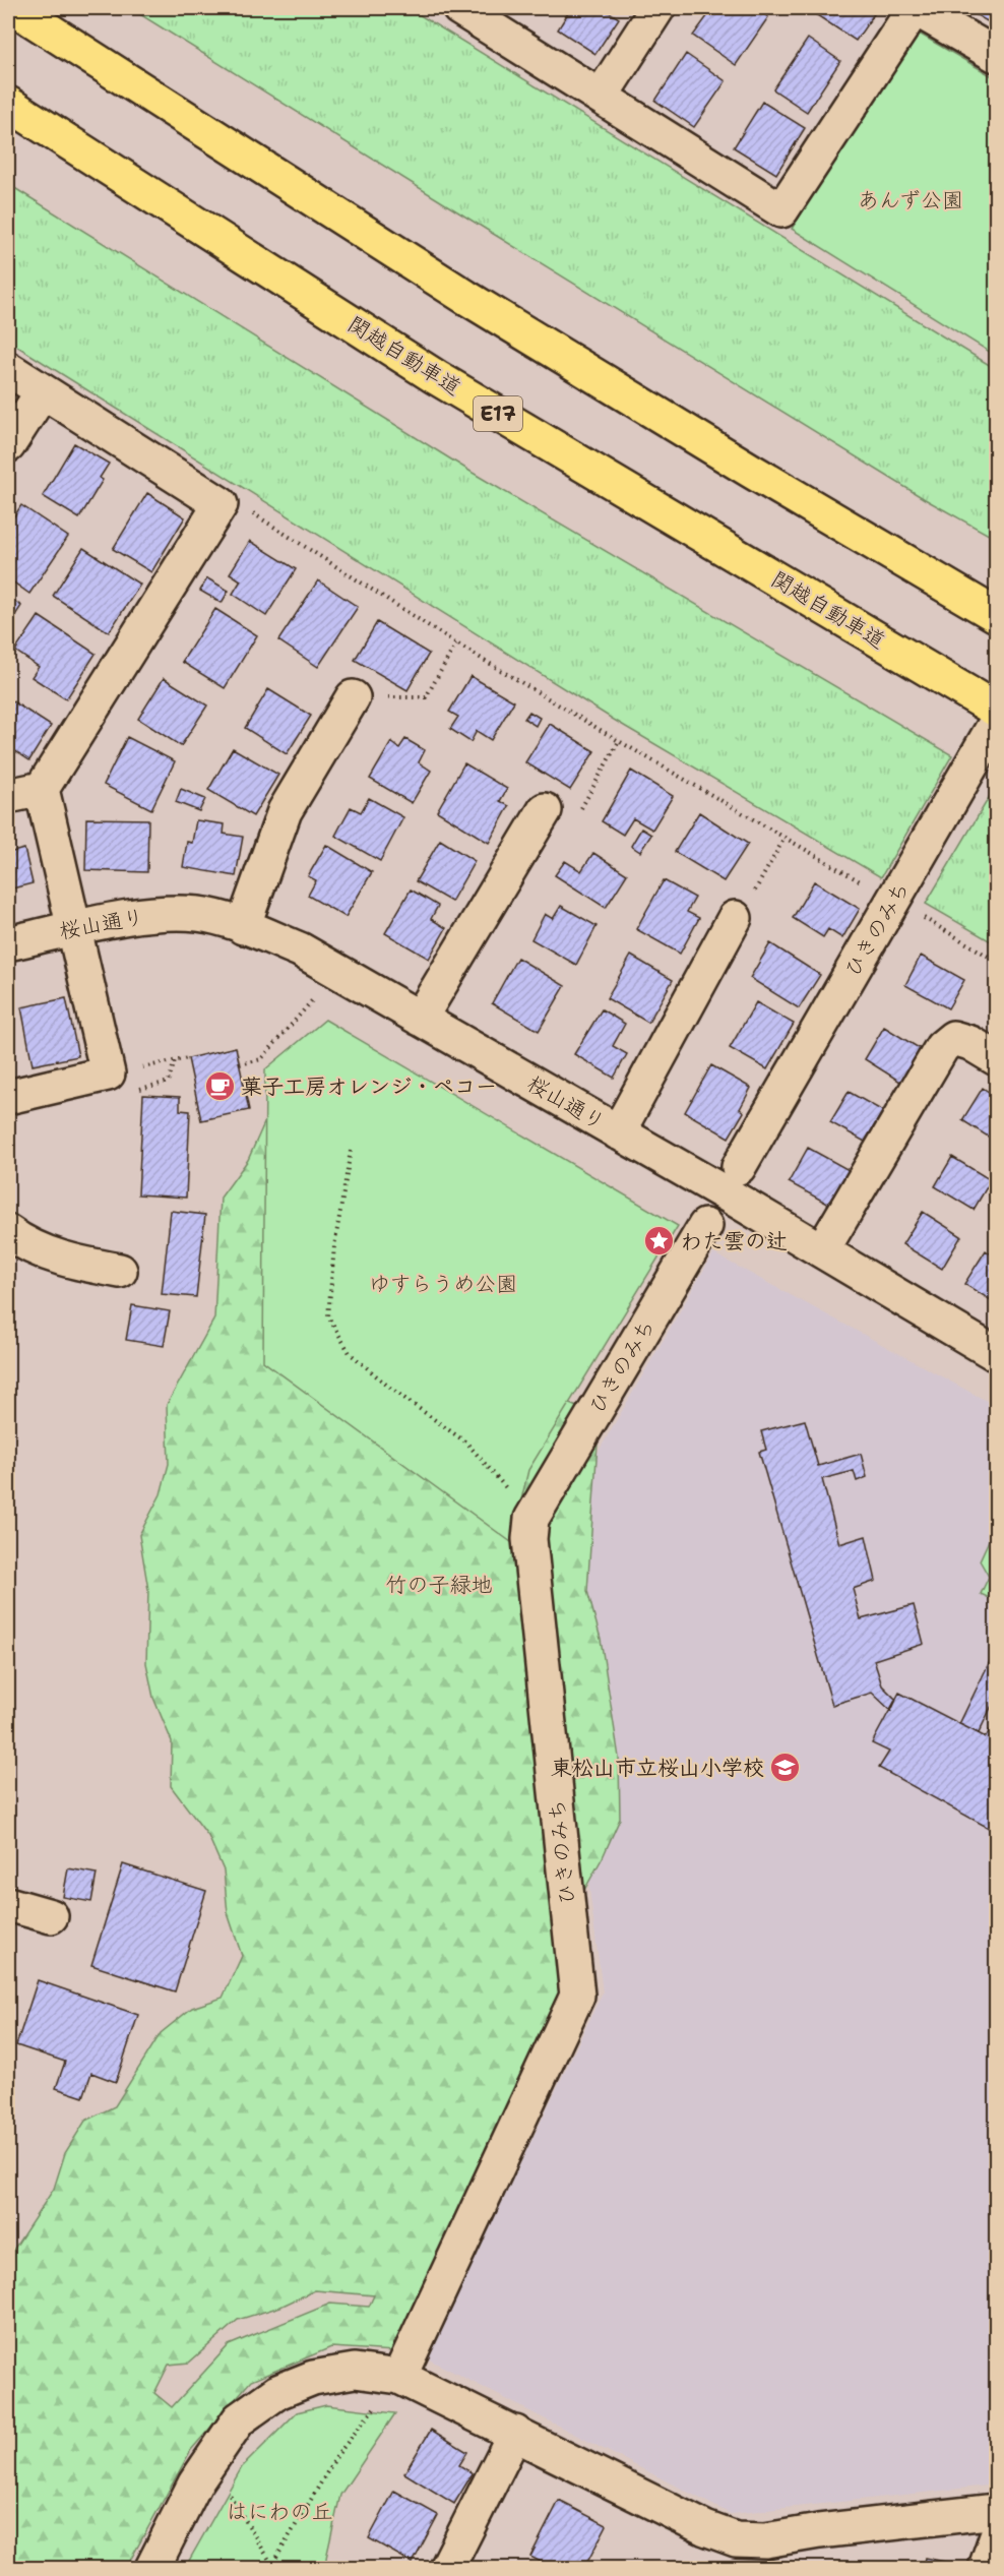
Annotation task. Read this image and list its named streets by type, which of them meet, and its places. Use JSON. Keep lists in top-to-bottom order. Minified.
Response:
{"streets":{"highway":["関越自動車道","E17"],"street":["桜山通り","ひきのみち"]},"parks":["あんず公園","ゆすらうめ公園","竹の子緑地","はにわの丘"],"places":{"cafe":["菓子工房オレンジ・ペコー"],"place":["わた雲の辻"],"school or university":["東松山市立桜山小学校"]}}
